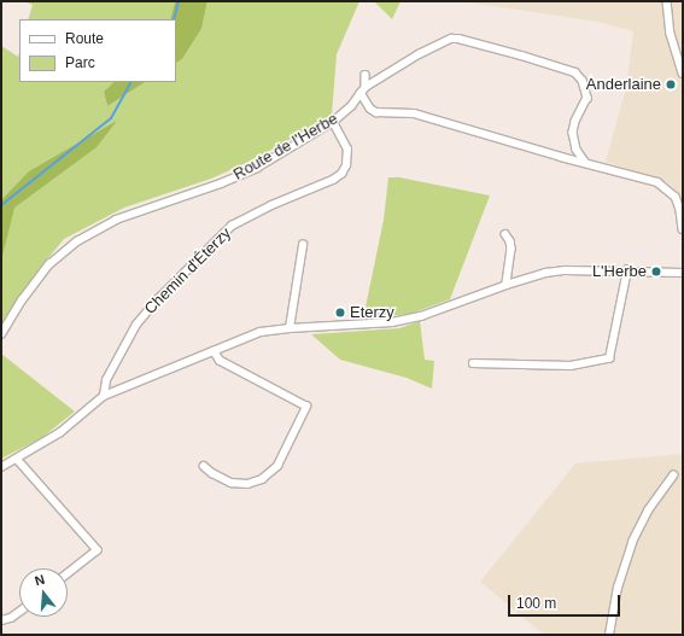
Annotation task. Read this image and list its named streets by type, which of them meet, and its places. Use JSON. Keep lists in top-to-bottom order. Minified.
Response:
{"streets":{"street":["Route de l'Herbe","Chemin d'Éterzy"]},"crossings":[["Route de l'Herbe","Chemin d'Éterzy"]],"places":["Anderlaine","L'Herbe","Eterzy"],"legend":["Route","Parc"],"scale_bar":"100 m","north":"top"}
